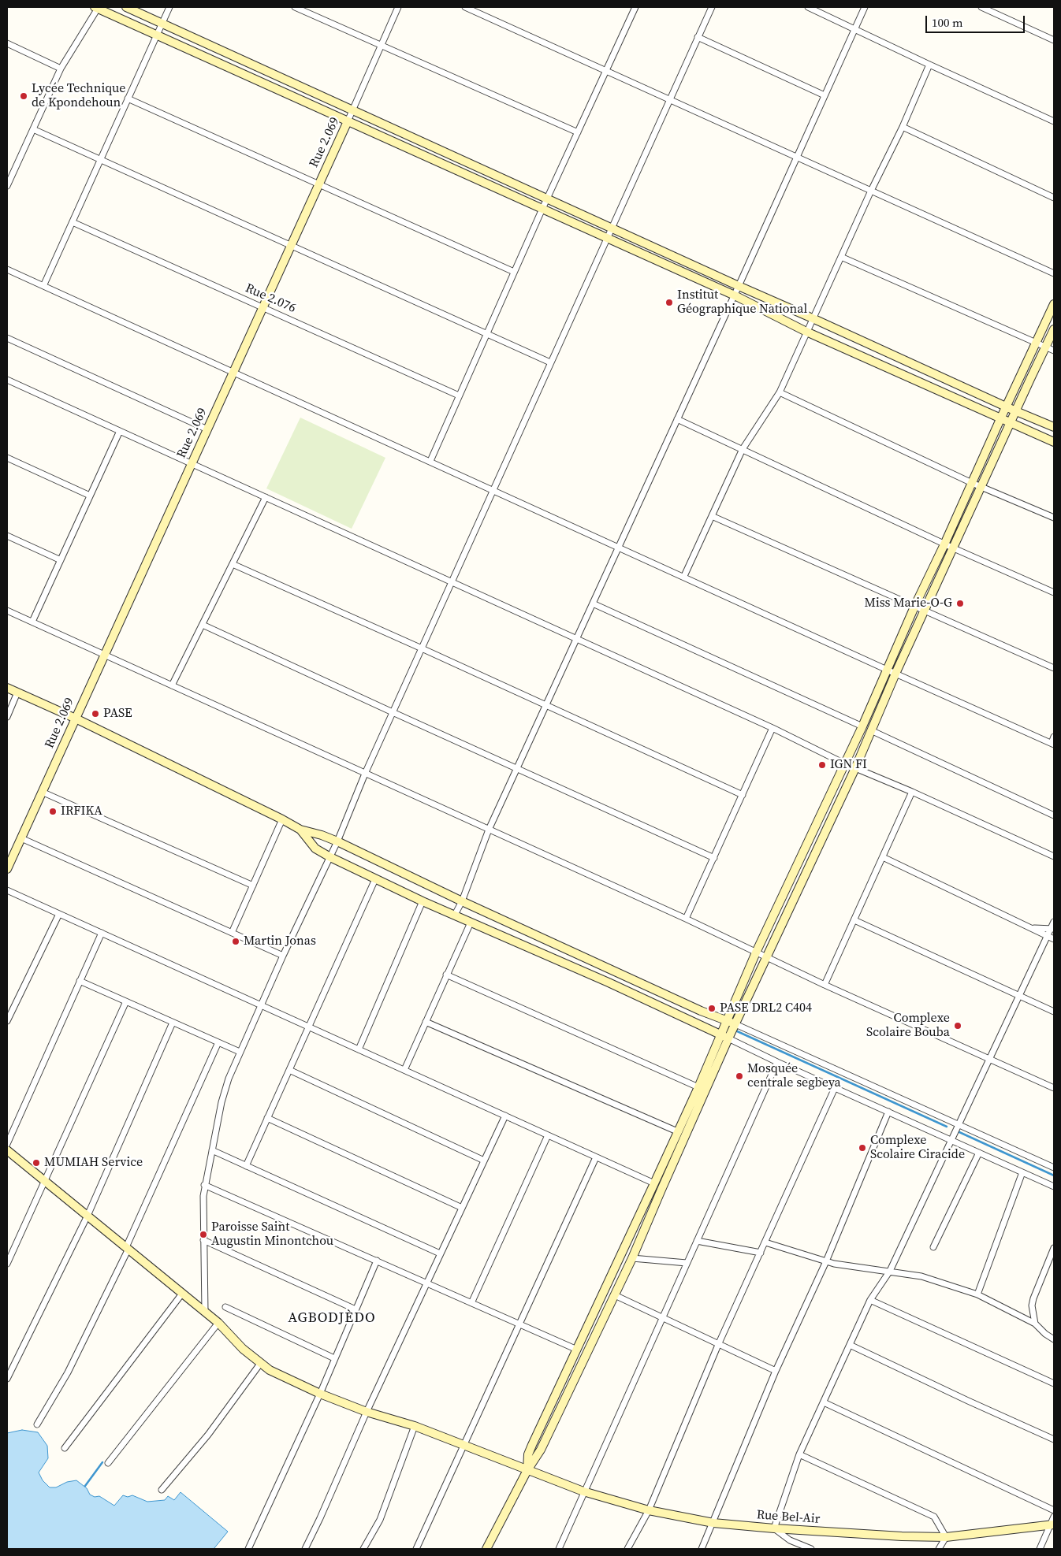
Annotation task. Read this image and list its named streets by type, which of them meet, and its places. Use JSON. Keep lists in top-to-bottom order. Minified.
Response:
{"streets":{"street":["Rue 2.069","Rue 2.076","Rue Bel-Air"]},"crossings":[["Rue 2.069","Rue 2.076"]],"districts":["AGBODJÈDO"],"places":["Lycée Technique de Kpondehoun","Institut Géographique National","Miss Marie-O-G","PASE","IGN FI","IRFIKA","Martin Jonas","PASE DRL2 C404","Complexe Scolaire Bouba","Mosquée centrale segbeya","Complexe Scolaire Ciracide","MUMIAH Service","Paroisse Saint Augustin Minontchou"],"scale_bar":"100 m"}
